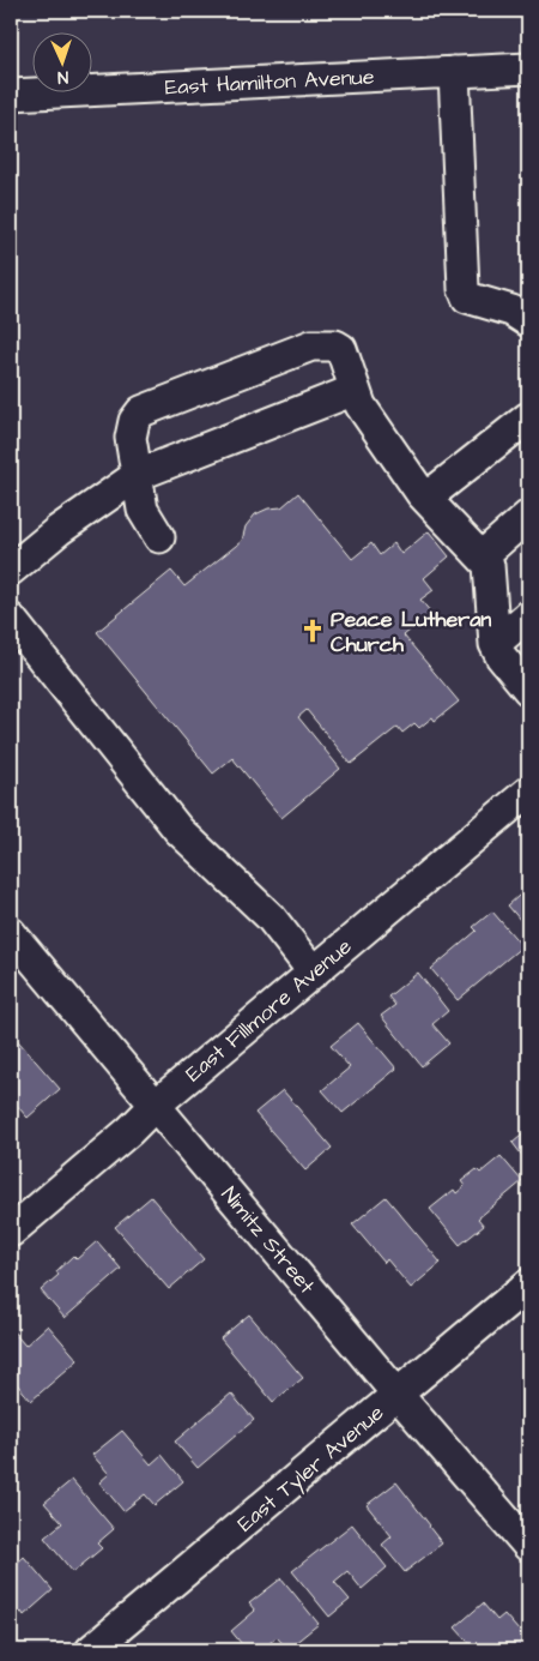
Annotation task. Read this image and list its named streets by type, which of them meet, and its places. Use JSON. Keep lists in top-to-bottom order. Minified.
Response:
{"streets":{"street":["East Hamilton Avenue","East Fillmore Avenue","Nimitz Street","East Tyler Avenue"]},"crossings":[["East Fillmore Avenue","Nimitz Street"],["Nimitz Street","East Tyler Avenue"]],"places":{"church":["Peace Lutheran Church"]},"north":"bottom"}
